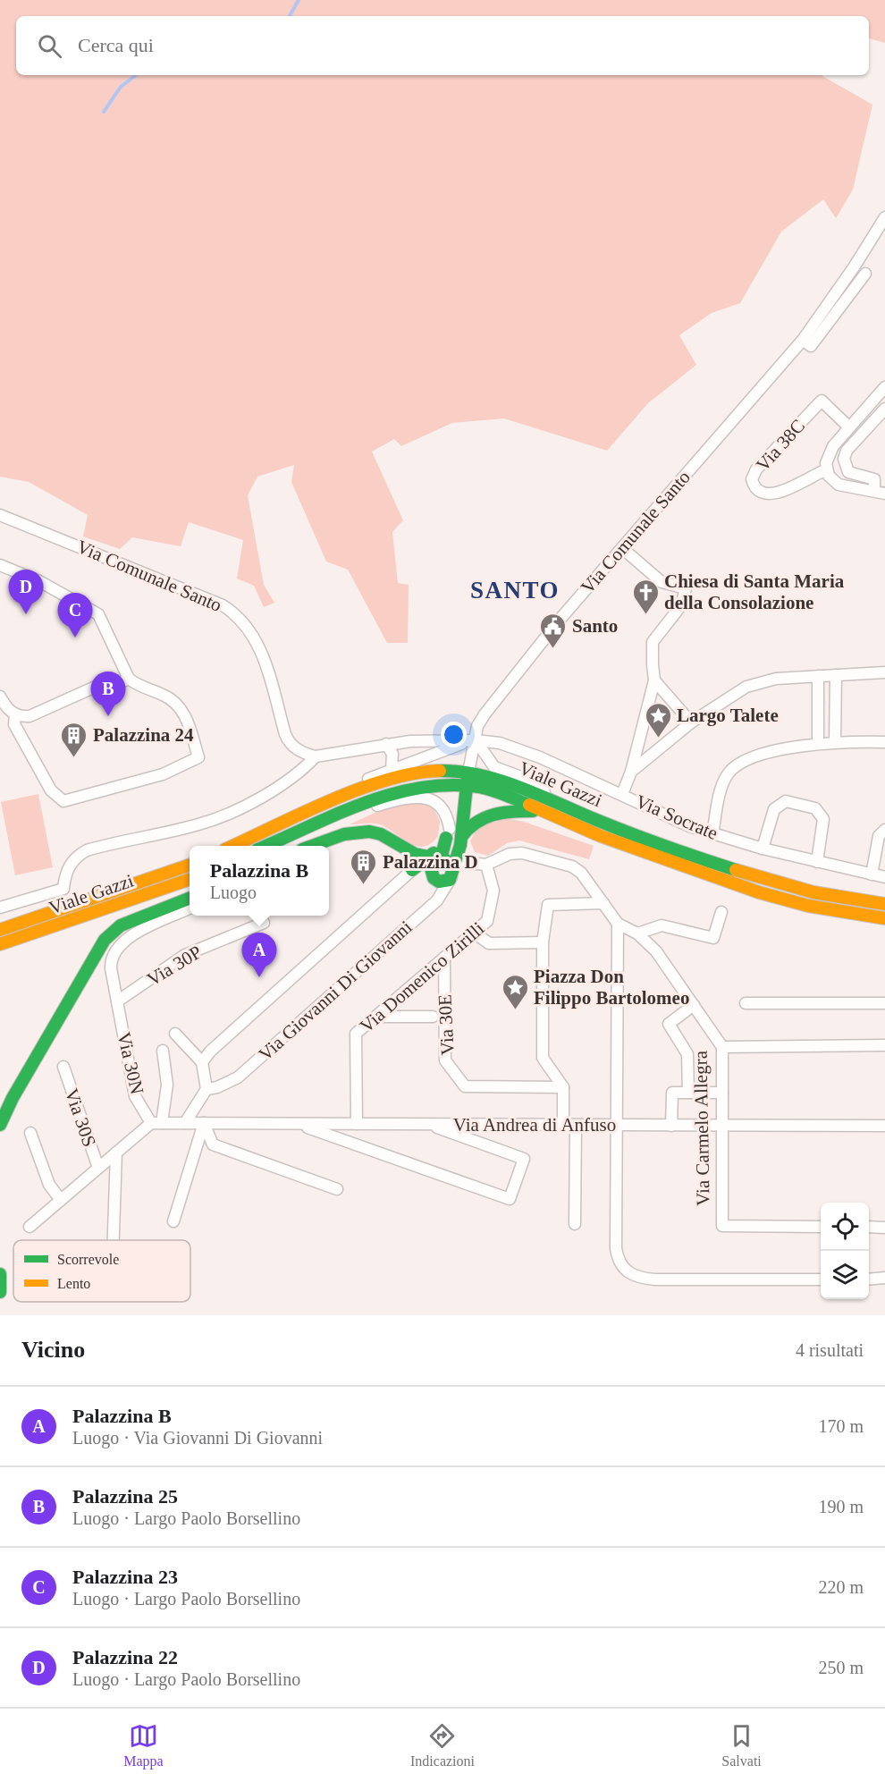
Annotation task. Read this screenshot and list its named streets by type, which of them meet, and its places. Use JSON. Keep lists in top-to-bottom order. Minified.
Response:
{"streets":{"main road":["Viale Gazzi"],"street":["Via 38C","Via Comunale Santo","Via Socrate","Via 30P","Via Domenico Zirilli","Via Giovanni Di Giovanni","Via 30E","Via 30N","Via 30S","Via Andrea di Anfuso","Via Carmelo Allegra"]},"crossings":[["Via Comunale Santo","Viale Gazzi"],["Via Comunale Santo","Via Socrate"],["Via 30P","Via 30N"],["Via Domenico Zirilli","Via 30E"],["Via Domenico Zirilli","Via Andrea di Anfuso"],["Via Domenico Zirilli","Via Carmelo Allegra"],["Via Giovanni Di Giovanni","Via Carmelo Allegra"],["Via Andrea di Anfuso","Via Carmelo Allegra"]],"districts":["SANTO"],"places":{"church":["Chiesa di Santa Maria della Consolazione"],"public building":["Santo"],"place":["Largo Talete","Piazza Don Filippo Bartolomeo"],"building":["Palazzina 24","Palazzina D"]},"legend":["Scorrevole","Lento"],"page":{"search":"Cerca qui","pins":["D","C","B","A"],"popup":["Palazzina B","Luogo"],"heading":["Vicino","4 risultati"],"list":[{"mark":"A","name":"Palazzina B","note":"Luogo · Via Giovanni Di Giovanni","value":"170 m"},{"mark":"B","name":"Palazzina 25","note":"Luogo · Largo Paolo Borsellino","value":"190 m"},{"mark":"C","name":"Palazzina 23","note":"Luogo · Largo Paolo Borsellino","value":"220 m"},{"mark":"D","name":"Palazzina 22","note":"Luogo · Largo Paolo Borsellino","value":"250 m"}],"nav":["Mappa","Indicazioni","Salvati"]}}
